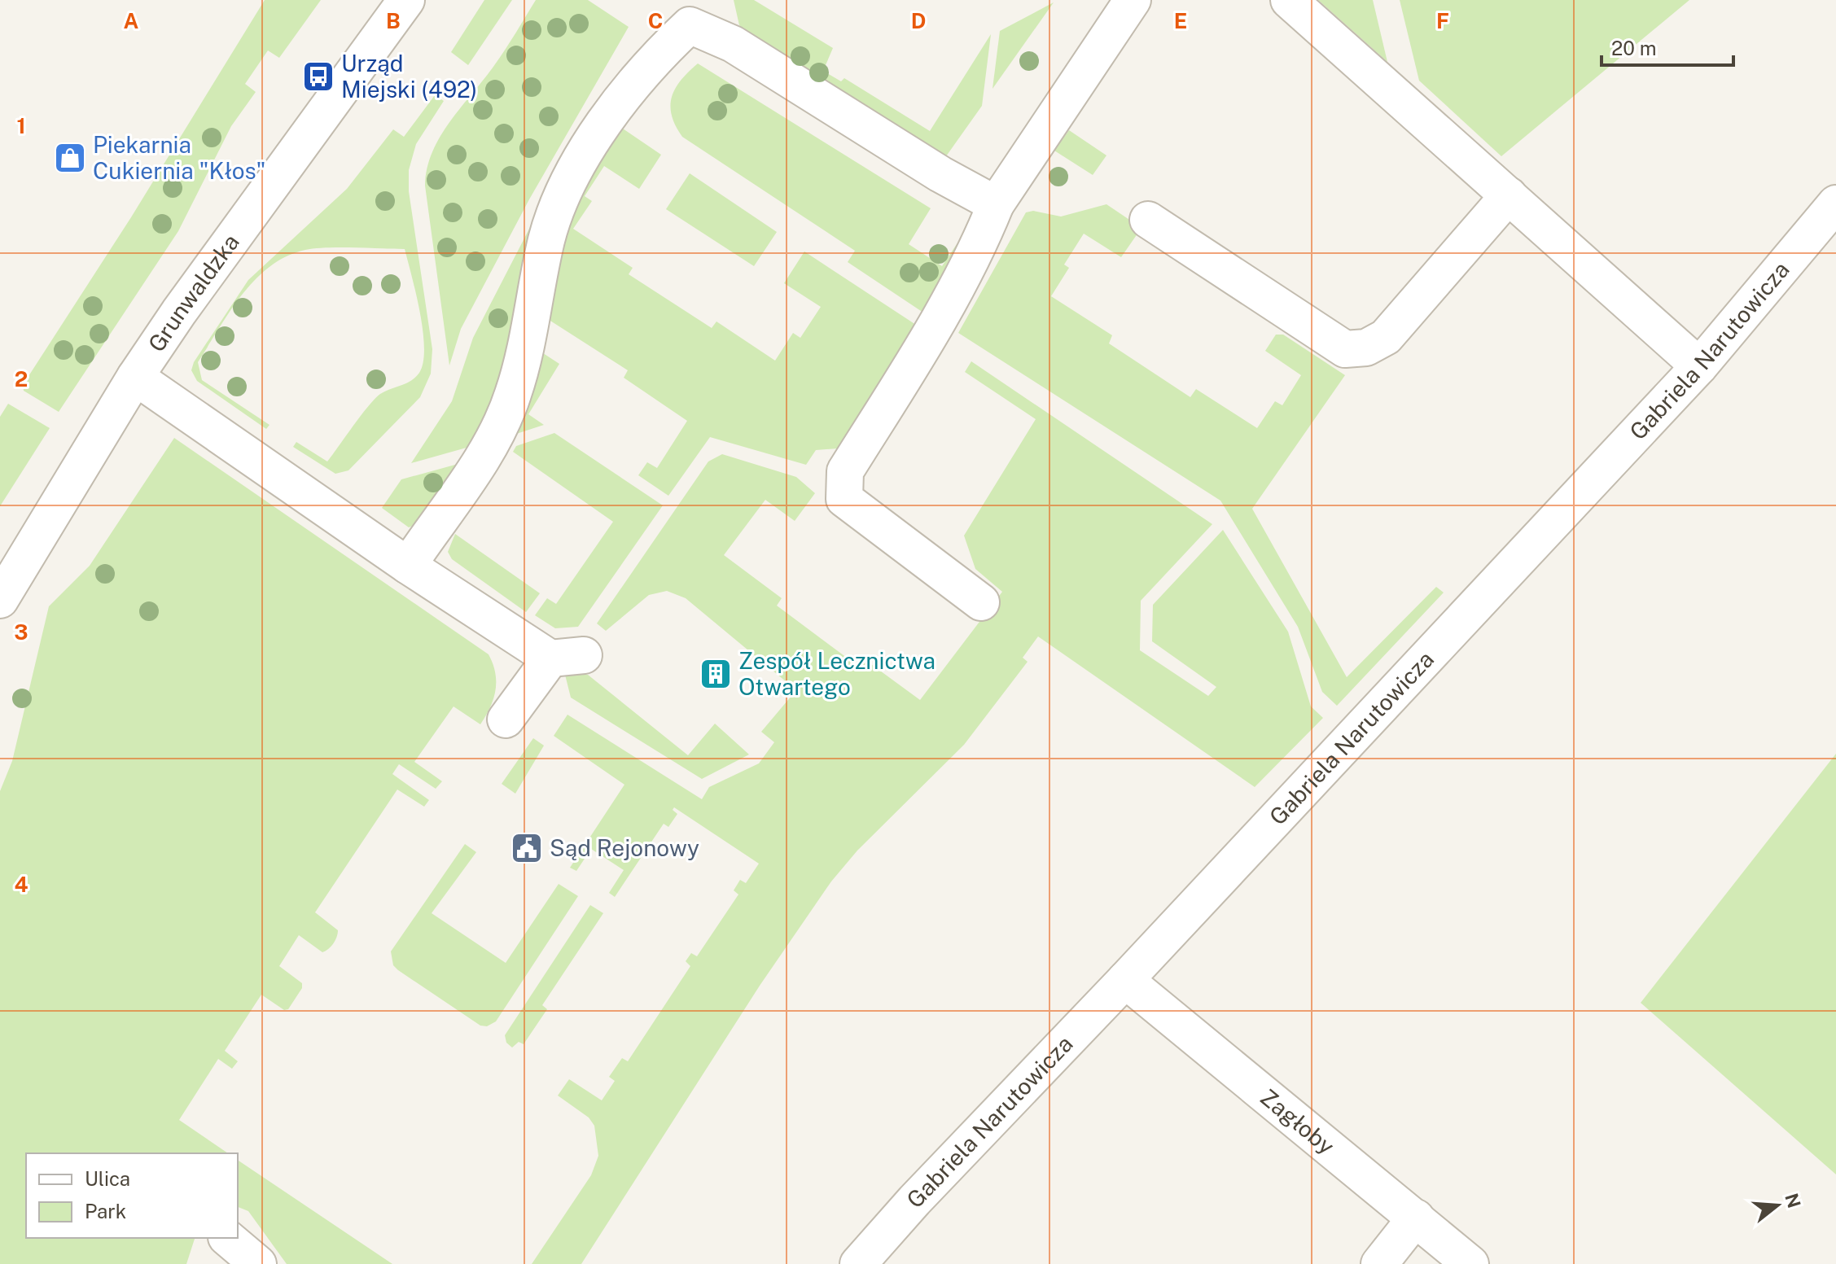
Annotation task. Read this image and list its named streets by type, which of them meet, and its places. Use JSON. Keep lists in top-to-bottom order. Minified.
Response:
{"streets":{"street":["Grunwaldzka","Gabriela Narutowicza","Zagłoby"]},"crossings":[["Gabriela Narutowicza","Zagłoby"]],"places":{"bus stop":["Urząd Miejski (492)"],"shop":["Piekarnia Cukiernia \"Kłos\""],"building":["Zespół Lecznictwa Otwartego"],"public building":["Sąd Rejonowy"]},"legend":["Ulica","Park"],"scale_bar":"20 m","north":"right","grid":{"columns":["A","B","C","D","E","F"],"rows":["1","2","3","4"]}}
